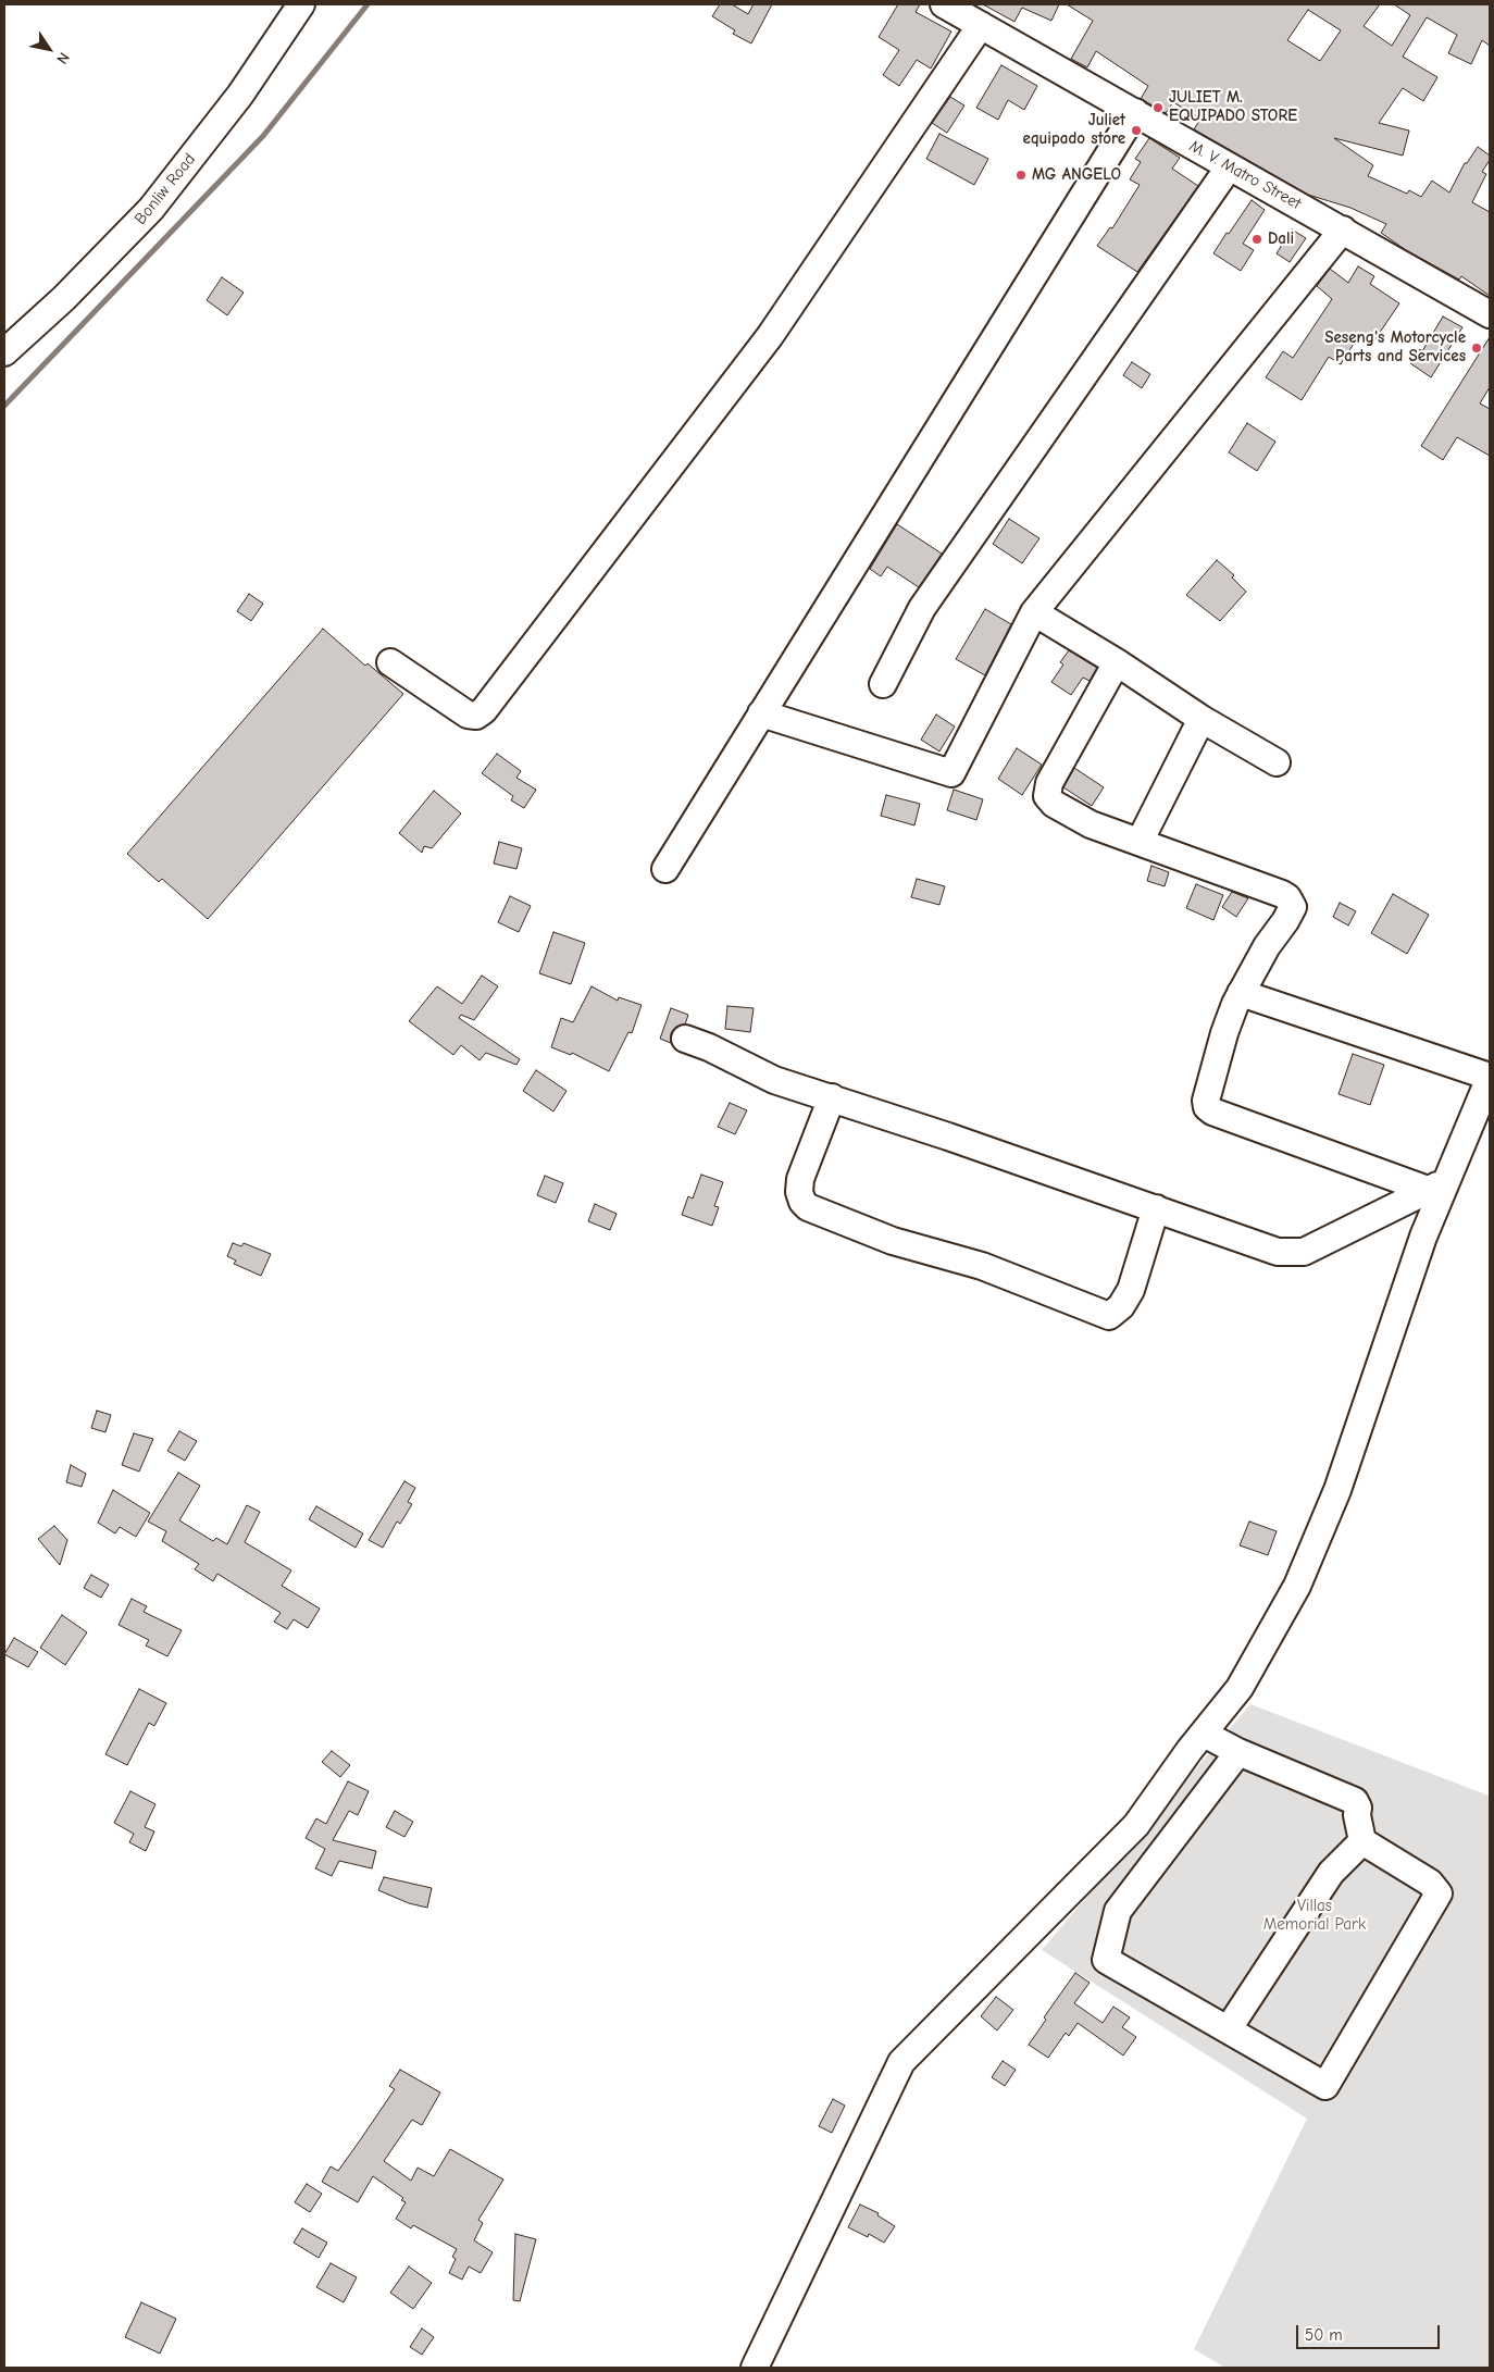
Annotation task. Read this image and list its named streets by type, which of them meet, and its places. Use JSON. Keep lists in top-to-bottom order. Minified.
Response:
{"streets":{"street":["M. V. Matro Street","Bonliw Road"]},"parks":["Villas Memorial Park"],"places":["JULIET M. EQUIPADO STORE","Juliet equipado store","MG ANGELO","Dali","Seseng's Motorcycle Parts and Services"],"scale_bar":"50 m","north":"bottom right"}
